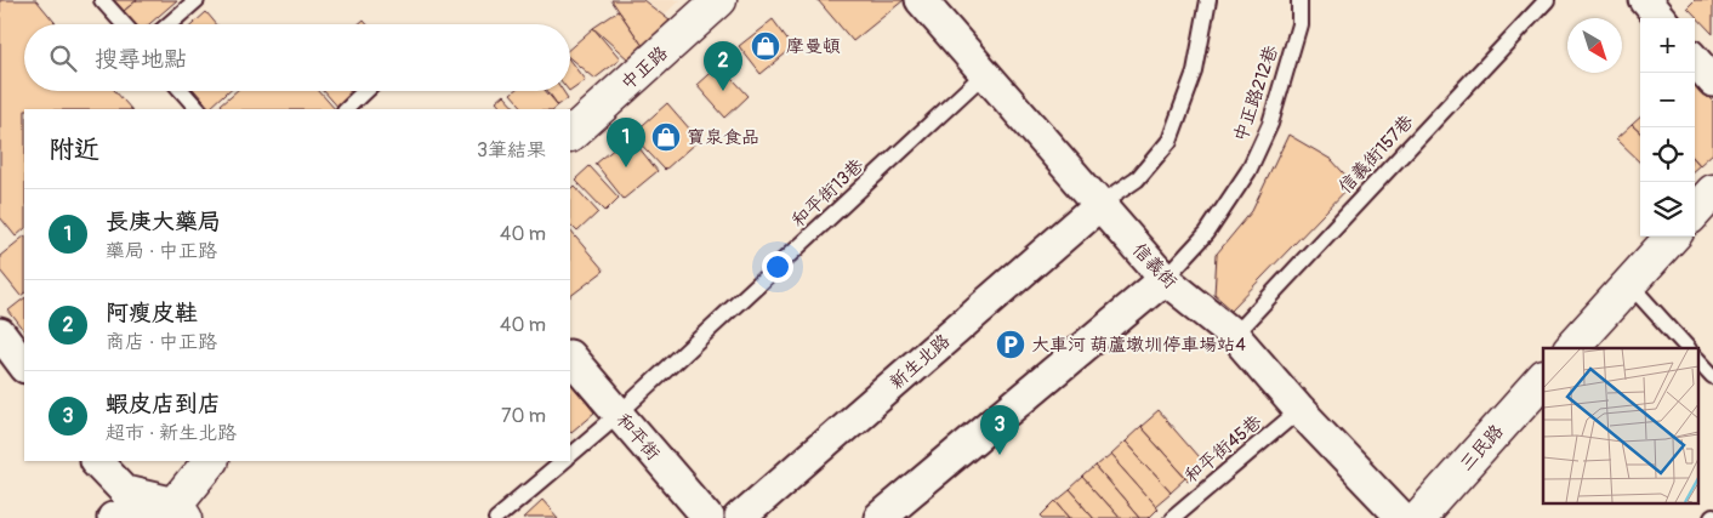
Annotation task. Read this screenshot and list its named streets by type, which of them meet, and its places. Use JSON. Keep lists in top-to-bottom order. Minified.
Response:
{"streets":{"street":["中正路","信義街","新生北路","和平街","三民路"],"lane":["中正路212巷","信義街157巷","和平街13巷","和平街45巷"]},"crossings":[["中正路212巷","信義街"],["信義街157巷","信義街"],["和平街13巷","信義街"],["和平街13巷","和平街"],["信義街","新生北路"],["信義街","和平街45巷"]],"places":{"shop":["摩曼頓","寶泉食品"],"parking":["大車河 葫蘆墩圳停車場站4"]},"north":"bottom right","page":{"map_buttons":["+","−"],"search":"搜尋地點","pins":["2","1","3"],"heading":["附近","3筆結果"],"list":[{"mark":"1","name":"長庚大藥局","note":"藥局 · 中正路","value":"40 m"},{"mark":"2","name":"阿瘦皮鞋","note":"商店 · 中正路","value":"40 m"},{"mark":"3","name":"蝦皮店到店","note":"超市 · 新生北路","value":"70 m"}]}}
